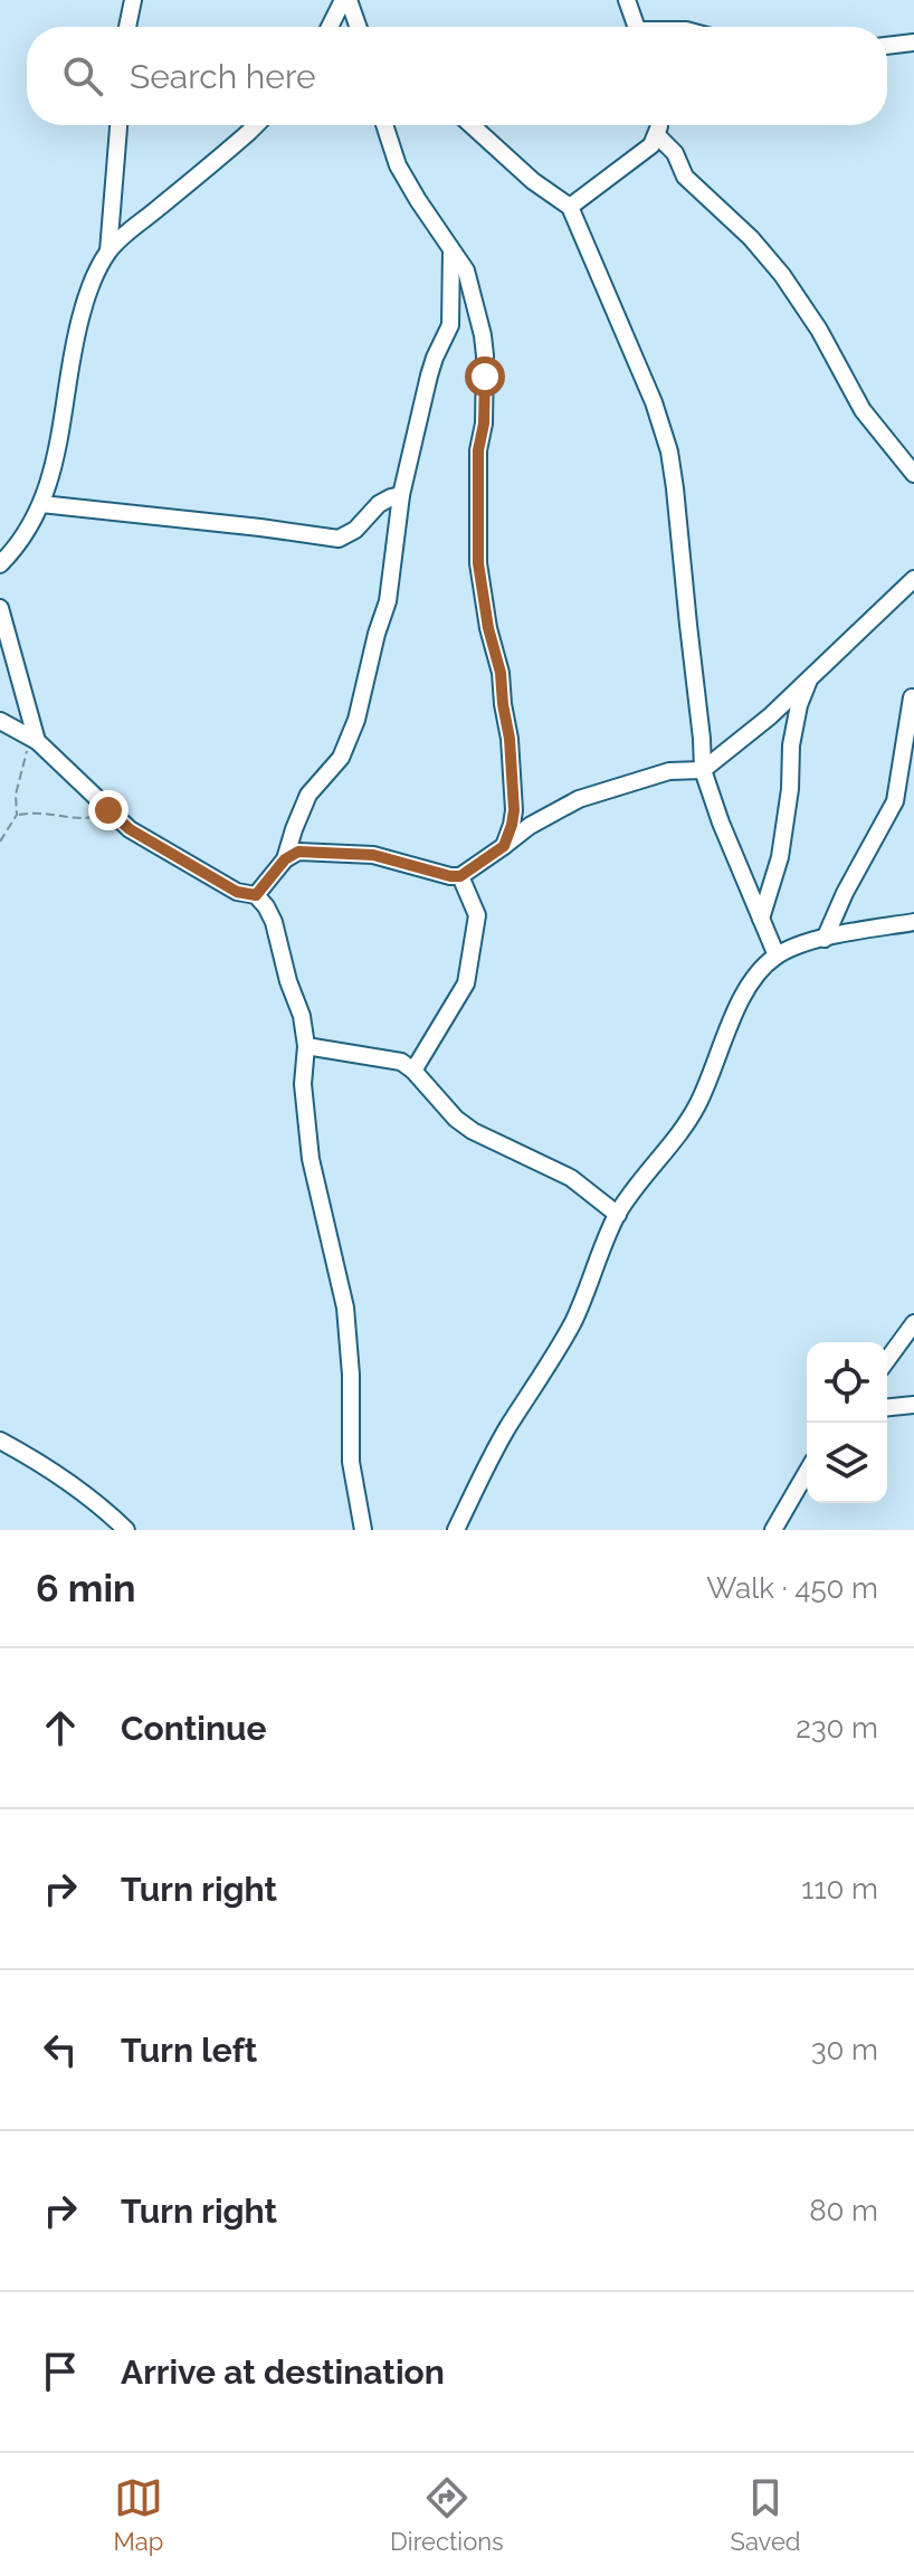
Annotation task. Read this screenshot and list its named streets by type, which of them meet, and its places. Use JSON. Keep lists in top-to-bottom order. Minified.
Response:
{"page":{"search":"Search here","heading":["6 min","Walk · 450 m"],"list":[["Continue","230 m"],["Turn right","110 m"],["Turn left","30 m"],["Turn right","80 m"],"Arrive at destination"],"nav":["Map","Directions","Saved"]}}
